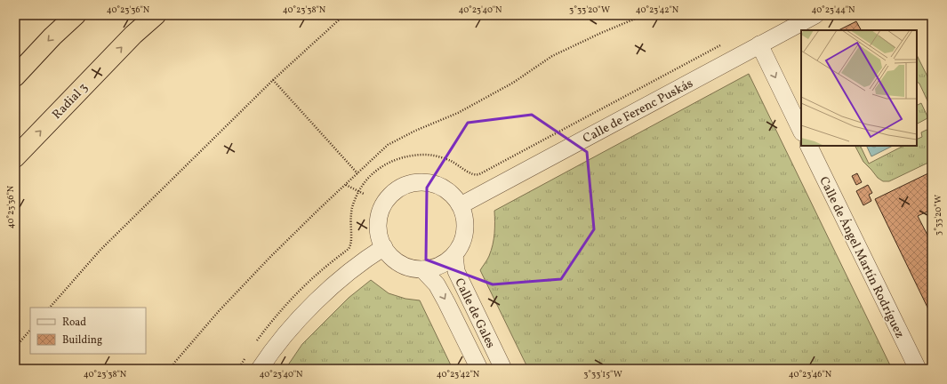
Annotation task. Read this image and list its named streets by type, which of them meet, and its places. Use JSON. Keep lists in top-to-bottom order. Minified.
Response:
{"streets":{"highway":["Radial 3"],"street":["Calle de Ferenc Puskás","Calle de Ángel Martín Rodríguez","Calle de Gales"]},"crossings":[["Calle de Ferenc Puskás","Calle de Gales"]],"legend":["Road","Building"],"coordinates":["40°23'36\"N","40°23'38\"N","40°23'40\"N","3°33'20\"W","40°23'42\"N","40°23'44\"N","3°33'15\"W","40°23'46\"N"]}
